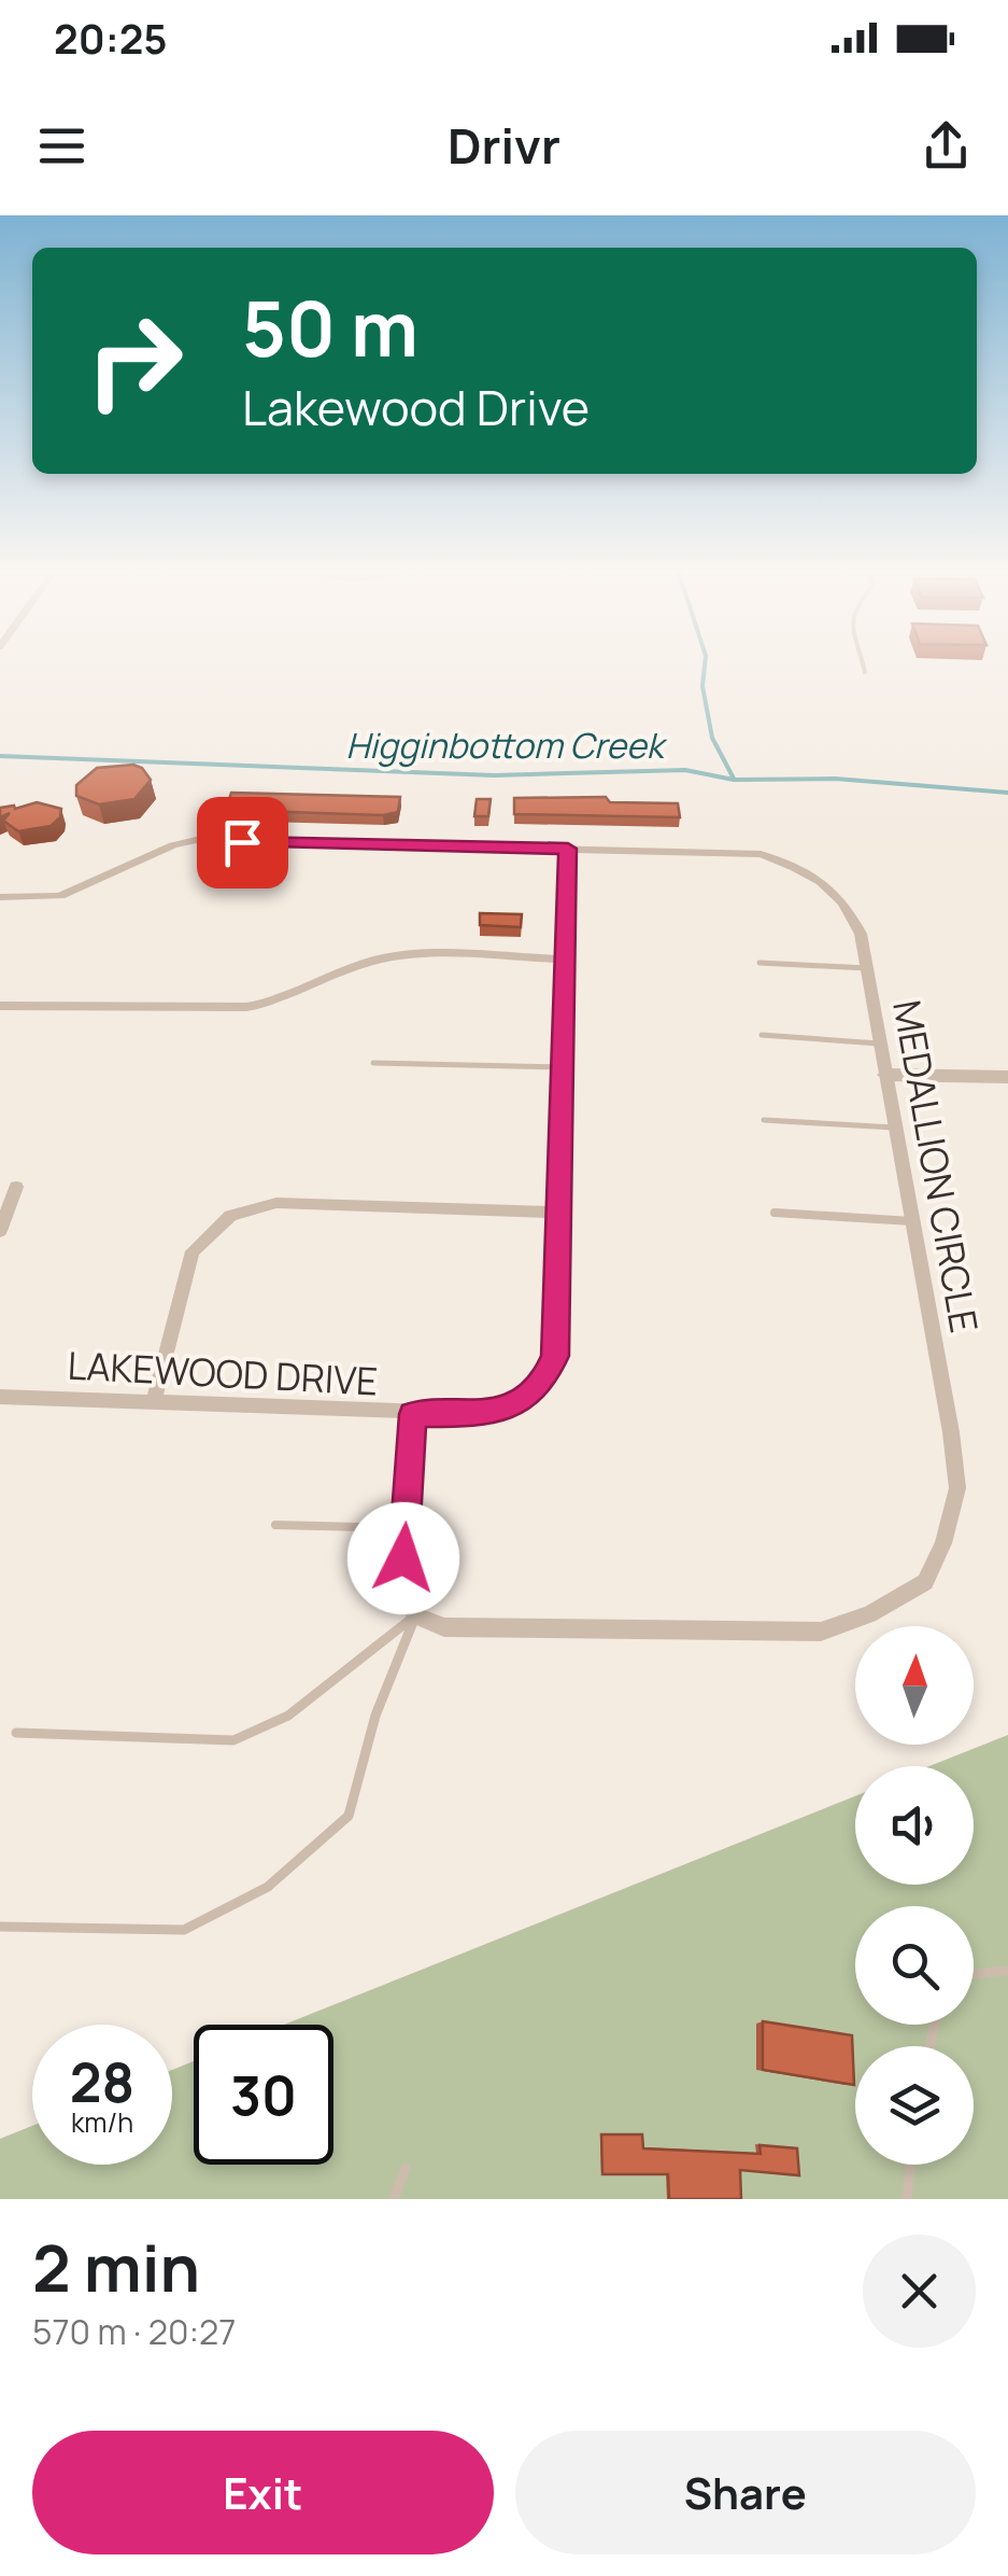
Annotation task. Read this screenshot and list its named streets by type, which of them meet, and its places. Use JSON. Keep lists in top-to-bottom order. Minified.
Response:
{"streets":{"street":["MEDALLION CIRCLE","LAKEWOOD DRIVE"]},"crossings":[["MEDALLION CIRCLE","LAKEWOOD DRIVE"]],"water":["Higginbottom Creek"],"north":"top","page":{"status":"20:25","header":"Drivr","turn":["50 m","Lakewood Drive"],"speed":"28 km/h","limit":"30","heading":["2 min","570 m · 20:27"],"buttons":["Exit","Share"]}}
